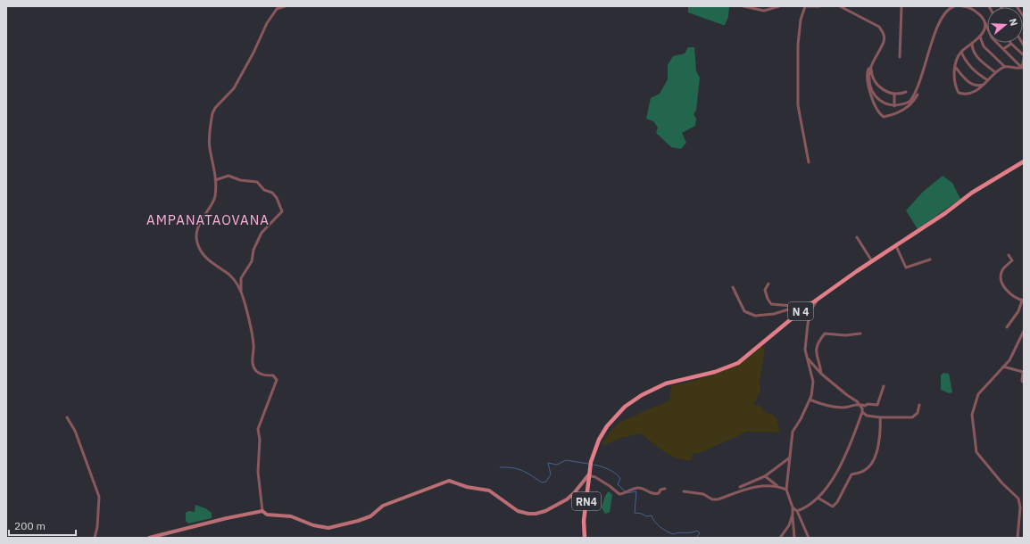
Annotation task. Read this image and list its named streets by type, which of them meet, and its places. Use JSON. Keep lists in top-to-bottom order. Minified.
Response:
{"streets":{"main road":["N 4","RN4"]},"crossings":[["N 4","RN4"]],"districts":["AMPANATAOVANA"],"scale_bar":"200 m","north":"right"}
